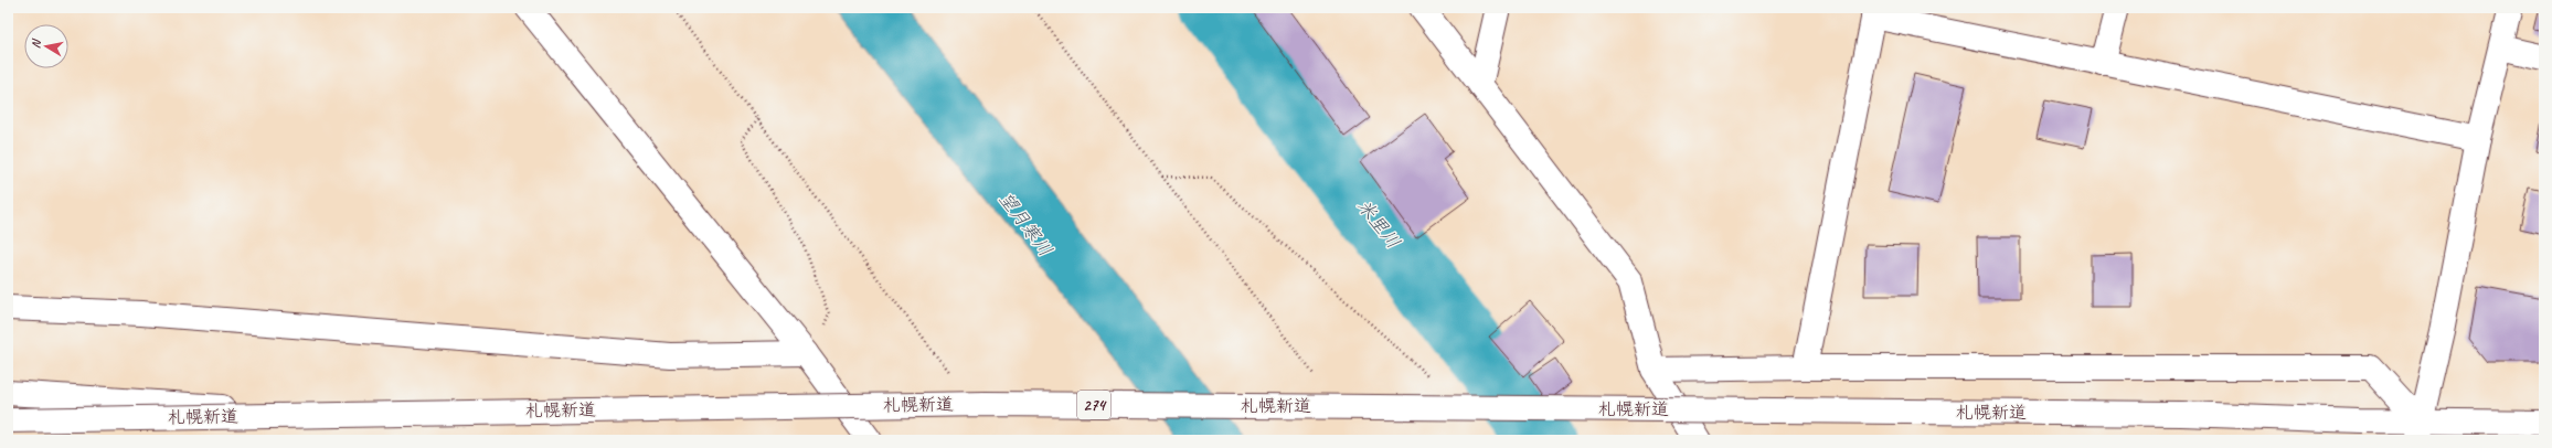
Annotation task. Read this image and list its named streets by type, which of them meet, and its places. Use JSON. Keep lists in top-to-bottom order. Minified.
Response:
{"streets":{"main road":["札幌新道","274"]},"water":["望月寒川","米里川"],"north":"left"}
